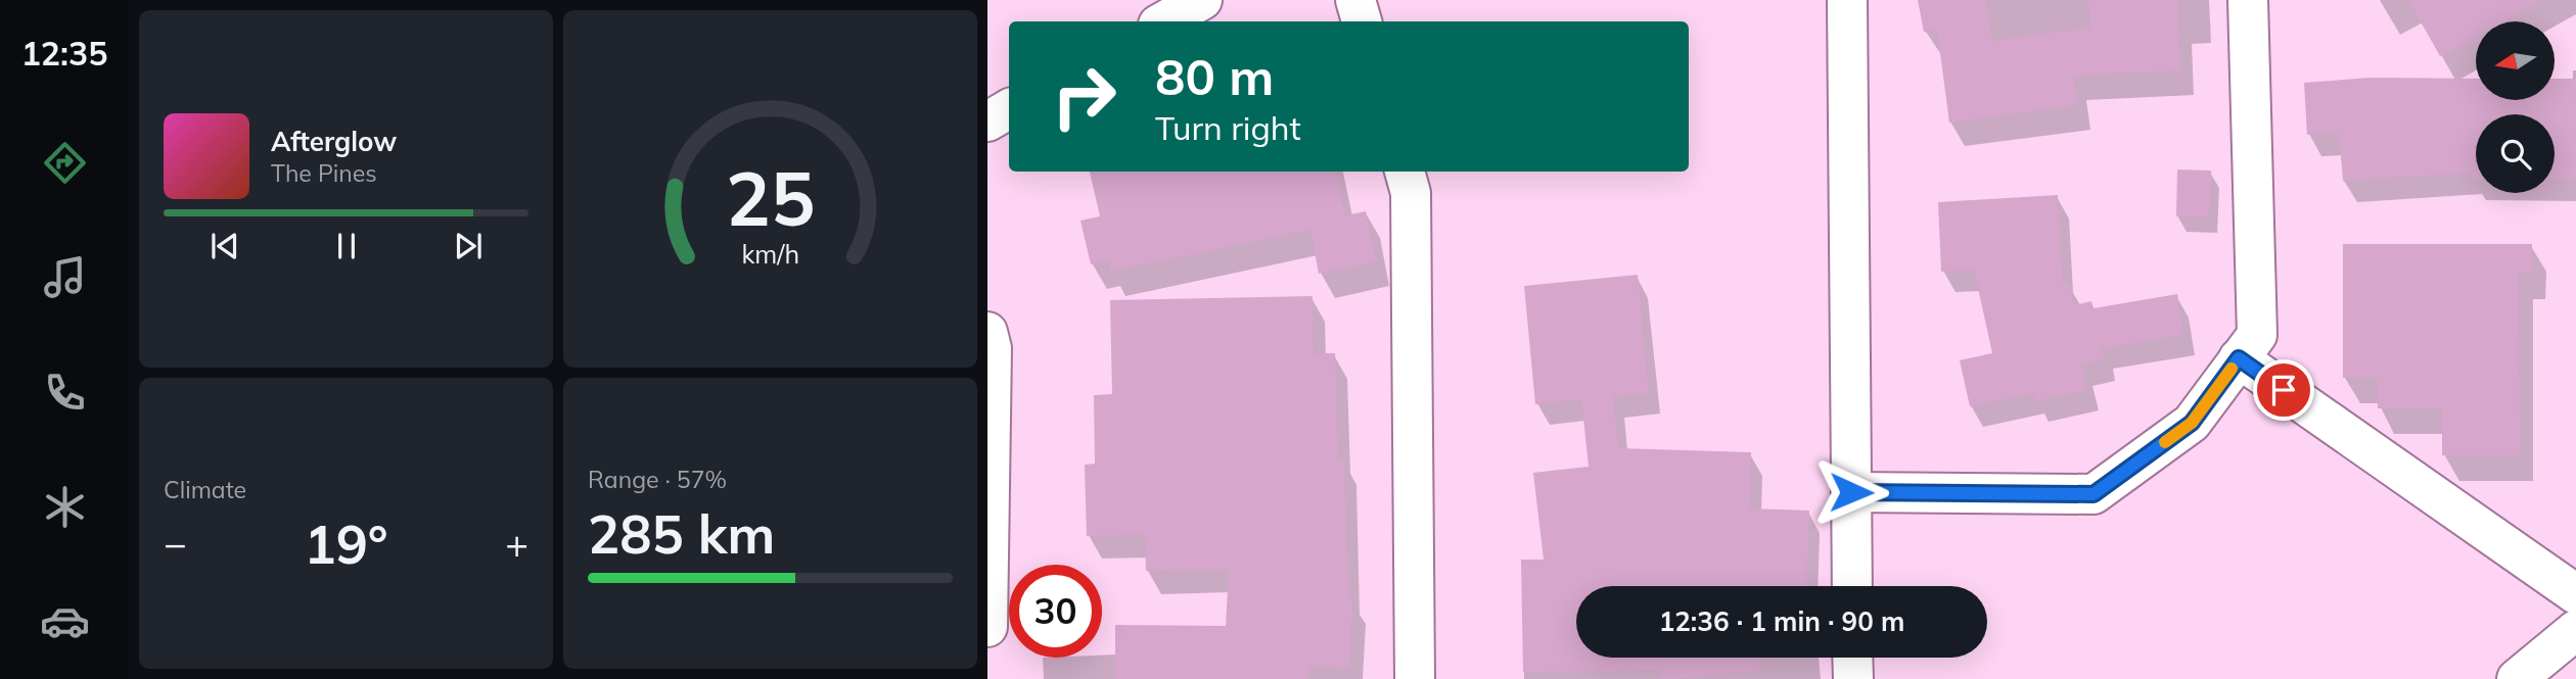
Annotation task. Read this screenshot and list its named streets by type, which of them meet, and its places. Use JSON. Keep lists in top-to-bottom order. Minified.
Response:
{"north":"left","page":{"tabs":"12:35","turn":["80 m","Turn right"],"song":["Afterglow","The Pines"],"tile":["Climate",["Range · 57%","285 km"]],"heat":["−","19°","+"],"limit":"30","trip":"12:36 · 1 min · 90 m","gauge":["25","km/h"]}}
